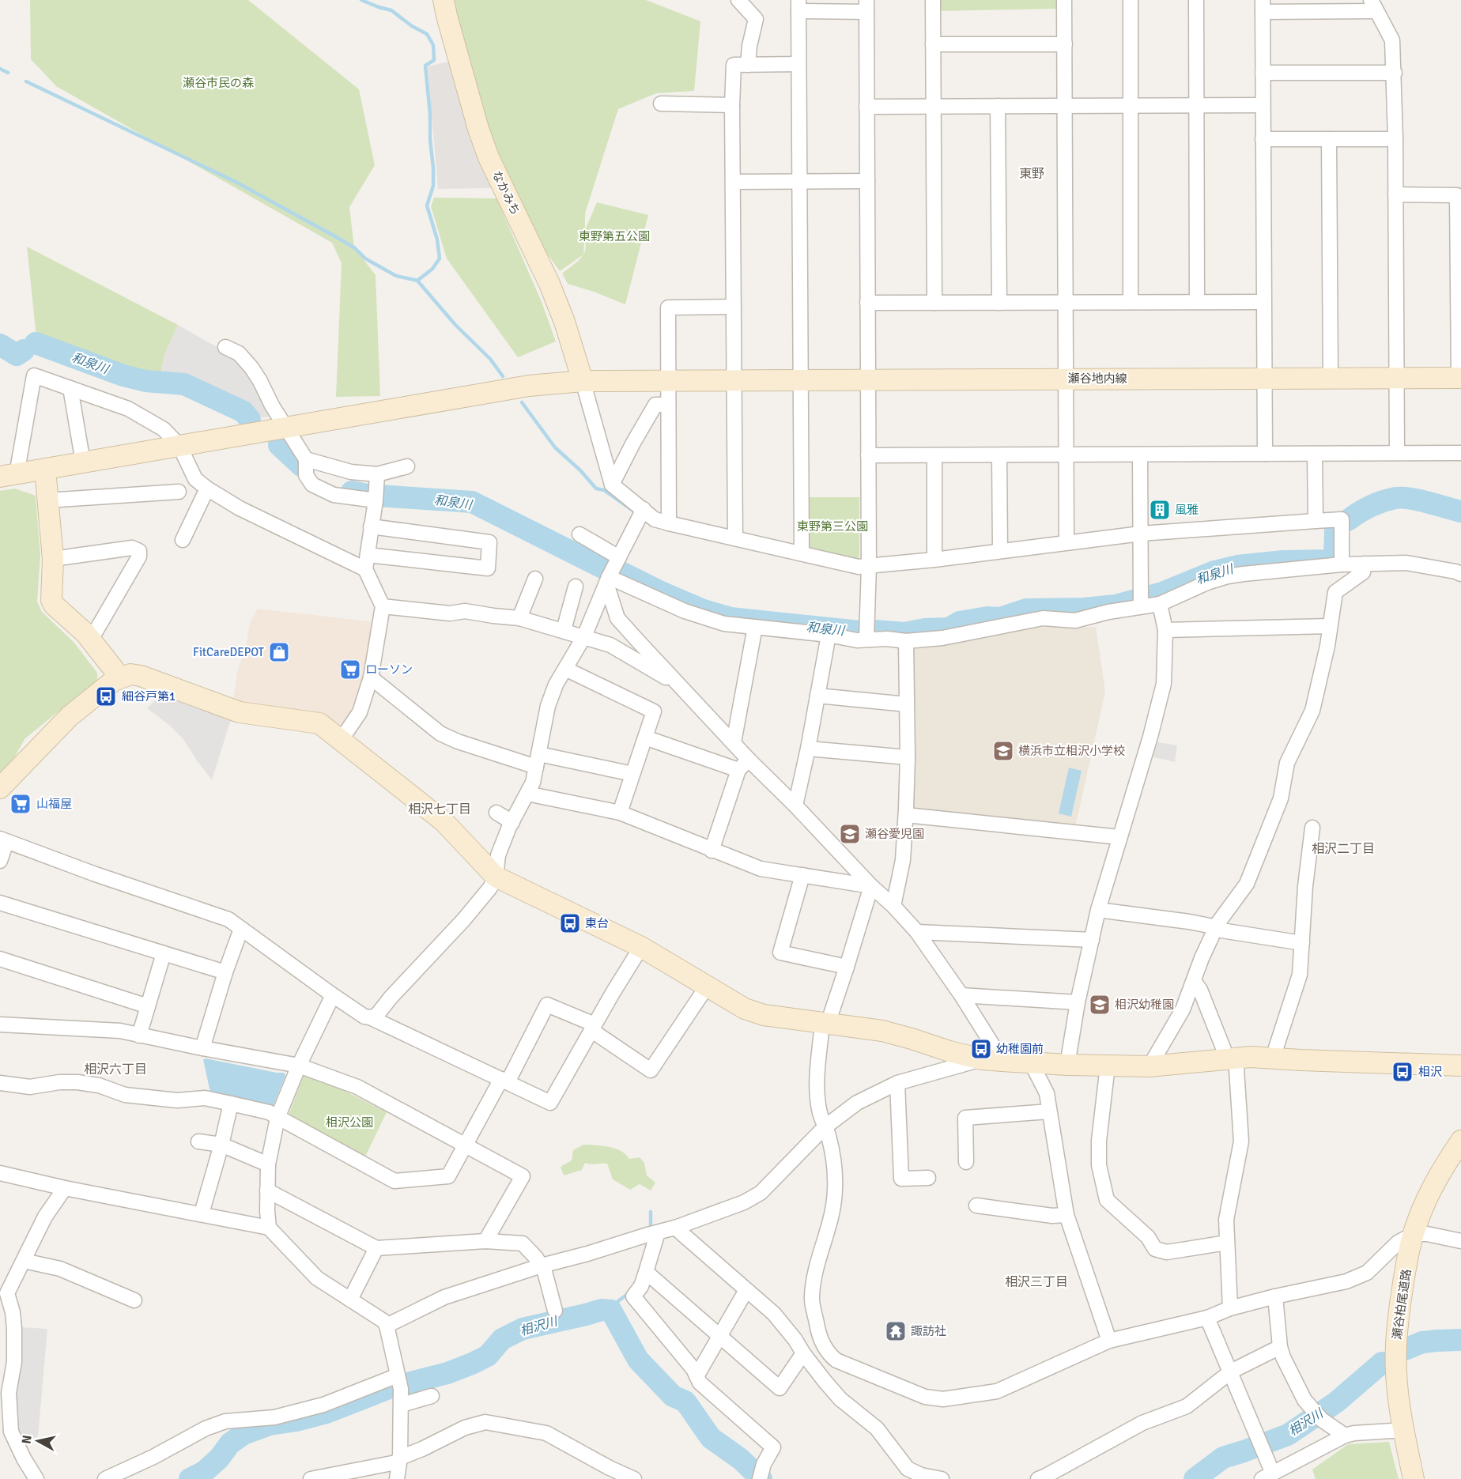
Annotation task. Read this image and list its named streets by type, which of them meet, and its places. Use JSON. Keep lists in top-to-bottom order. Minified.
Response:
{"streets":{"street":["なかみち","瀬谷地内線","瀬谷柏尾道路"]},"crossings":[["なかみち","瀬谷地内線"]],"districts":["東野","相沢七丁目","相沢二丁目","相沢六丁目","相沢三丁目"],"water":["和泉川","相沢川"],"parks":["瀬谷市民の森","東野第五公園","東野第三公園","相沢公園"],"places":{"building":["風雅"],"shop":["FitCareDEPOT"],"supermarket":["ローソン","山福屋"],"bus stop":["細谷戸第1","東台","幼稚園前","相沢"],"school or university":["横浜市立相沢小学校","瀬谷愛児園","相沢幼稚園"],"temple":["諏訪社"]},"north":"left"}
